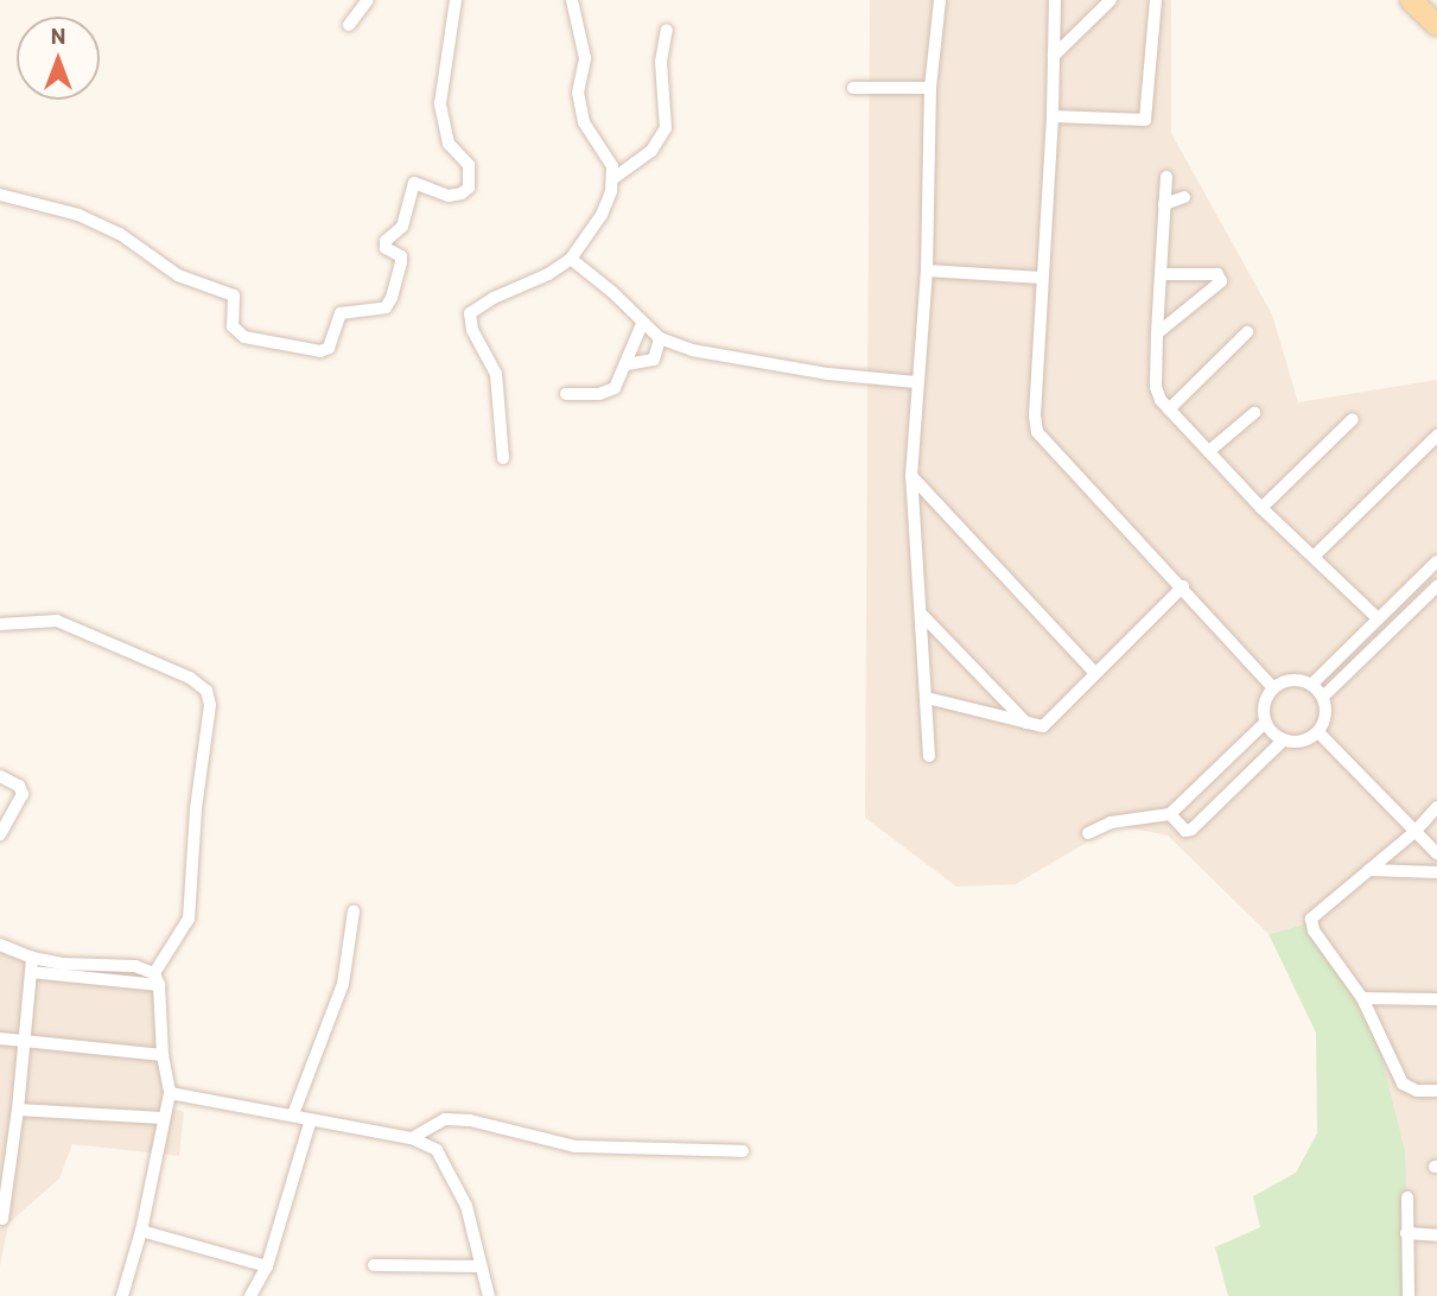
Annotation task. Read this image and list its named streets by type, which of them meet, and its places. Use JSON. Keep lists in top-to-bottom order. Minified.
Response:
{"north":"top"}
